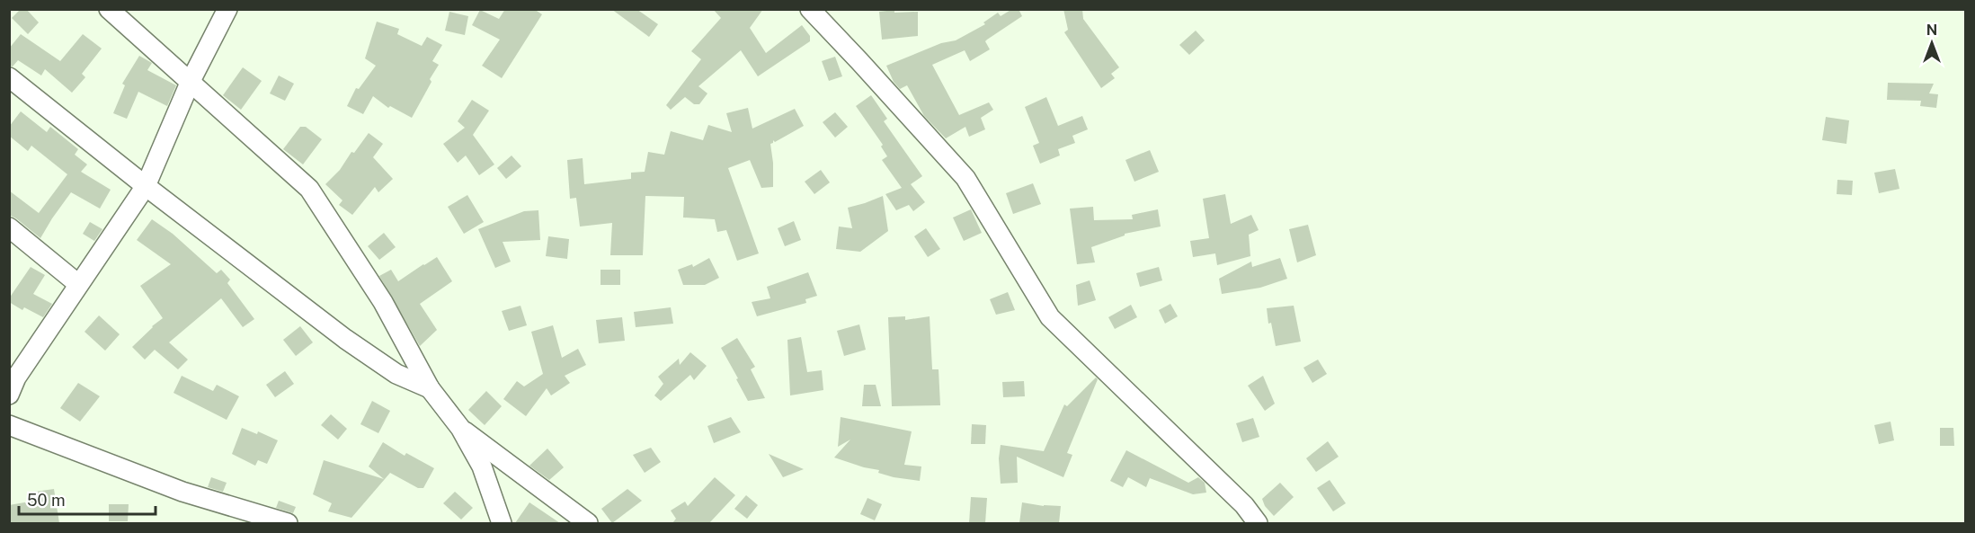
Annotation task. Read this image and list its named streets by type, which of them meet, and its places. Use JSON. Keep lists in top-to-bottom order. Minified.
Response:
{"scale_bar":"50 m","north":"top"}
